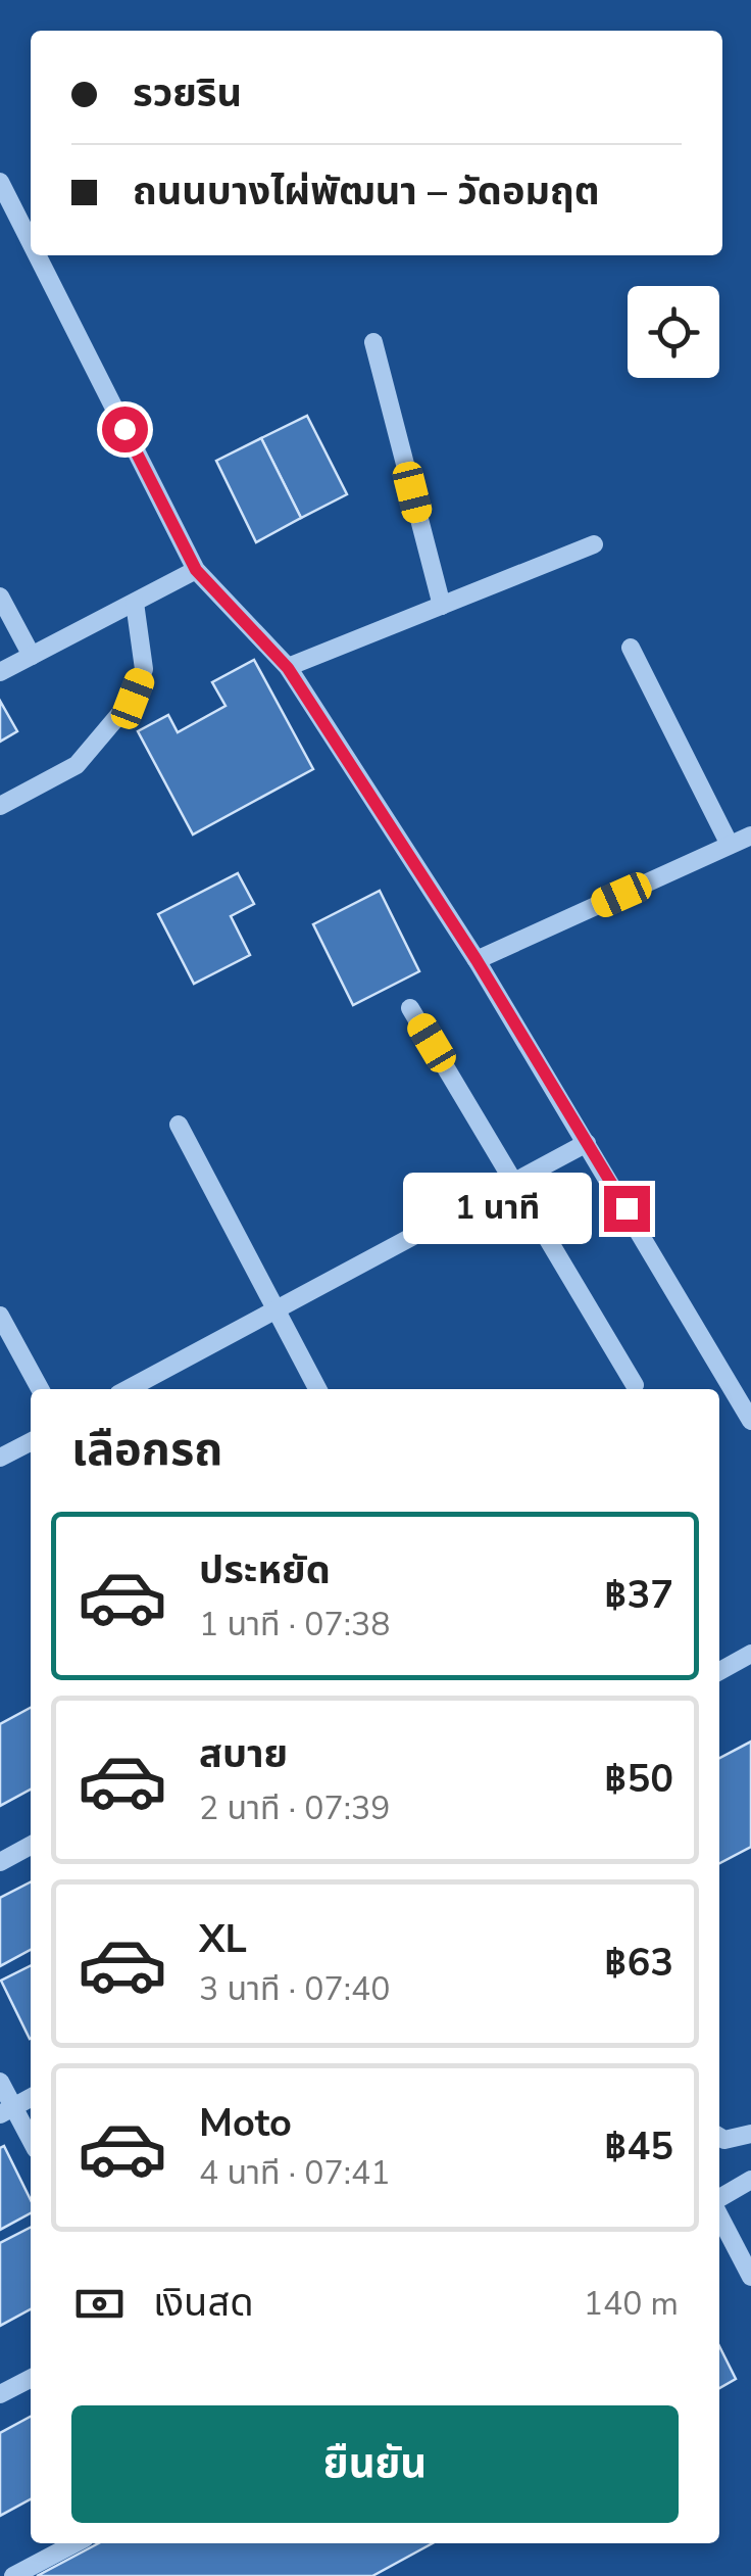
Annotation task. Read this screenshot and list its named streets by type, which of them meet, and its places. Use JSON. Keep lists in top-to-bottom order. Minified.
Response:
{"page":{"banner":["รวยริน","ถนนบางไผ่พัฒนา – วัดอมฤต"],"bubble":"1 นาที","heading":"เลือกรถ","list":[{"name":"ประหยัด","note":"1 นาที · 07:38","value":"฿37"},{"name":"สบาย","note":"2 นาที · 07:39","value":"฿50"},{"name":"XL","note":"3 นาที · 07:40","value":"฿63"},{"name":"Moto","note":"4 นาที · 07:41","value":"฿45"}],"pay":["เงินสด","140 m"],"buttons":"ยืนยัน"}}
